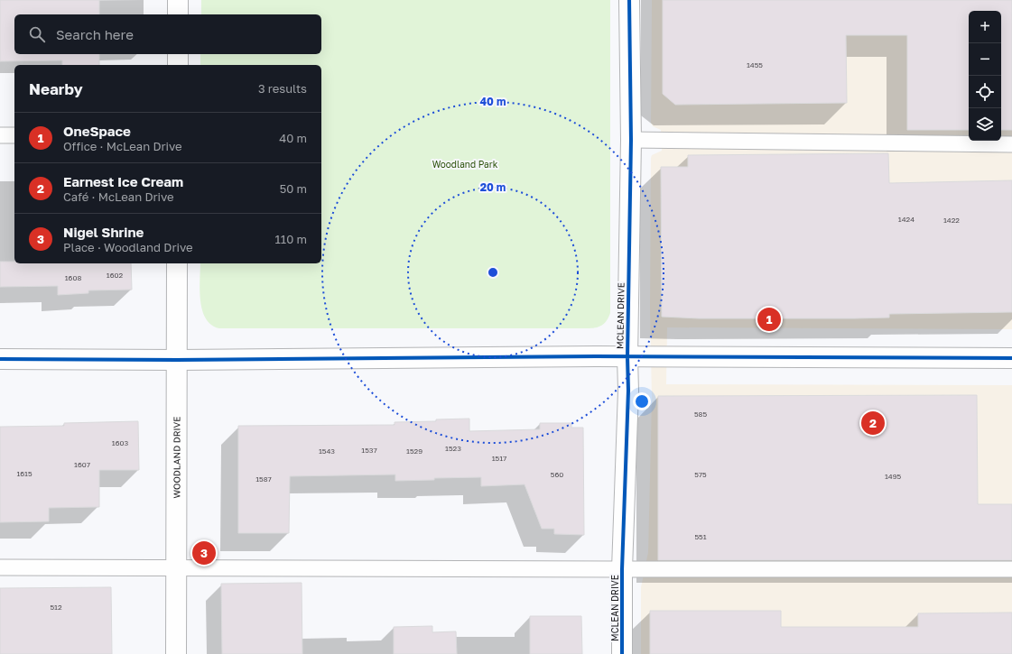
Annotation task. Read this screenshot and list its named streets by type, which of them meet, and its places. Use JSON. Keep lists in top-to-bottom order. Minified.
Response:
{"streets":{"street":["MCLEAN DRIVE","WOODLAND DRIVE"]},"parks":["Woodland Park"],"house_numbers":["1455","1424","1422","1602","1608","585","1603","1523","1537","1543","1529","1517","1607","1615","560","575","1495","1587","551","512"],"page":{"map_buttons":["+","−"],"search":"Search here","heading":["Nearby","3 results"],"list":[{"mark":"1","name":"OneSpace","note":"Office · McLean Drive","value":"40 m"},{"mark":"2","name":"Earnest Ice Cream","note":"Café · McLean Drive","value":"50 m"},{"mark":"3","name":"Nigel Shrine","note":"Place · Woodland Drive","value":"110 m"}],"pins":["1","2","3"]},"rings":["40 m","20 m"]}
